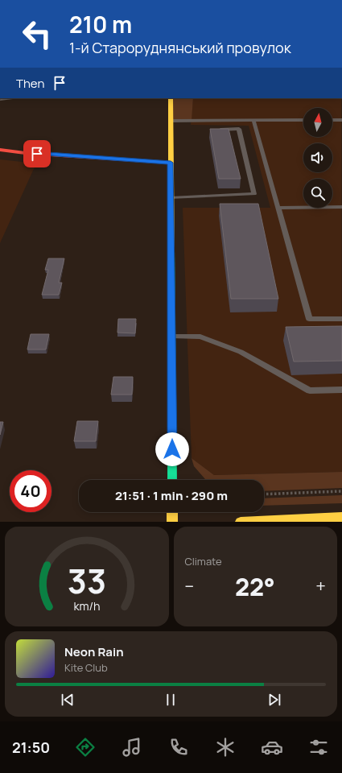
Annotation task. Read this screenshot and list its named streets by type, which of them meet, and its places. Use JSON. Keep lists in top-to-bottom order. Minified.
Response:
{"north":"top","page":{"turn":["210 m","1-й Староруднянський провулок"],"then":"Then","limit":"40","trip":"21:51 · 1 min · 290 m","tile":"Climate","heat":["−","22°","+"],"song":["Neon Rain","Kite Club"],"tabs":"21:50","gauge":["33","km/h"]}}
